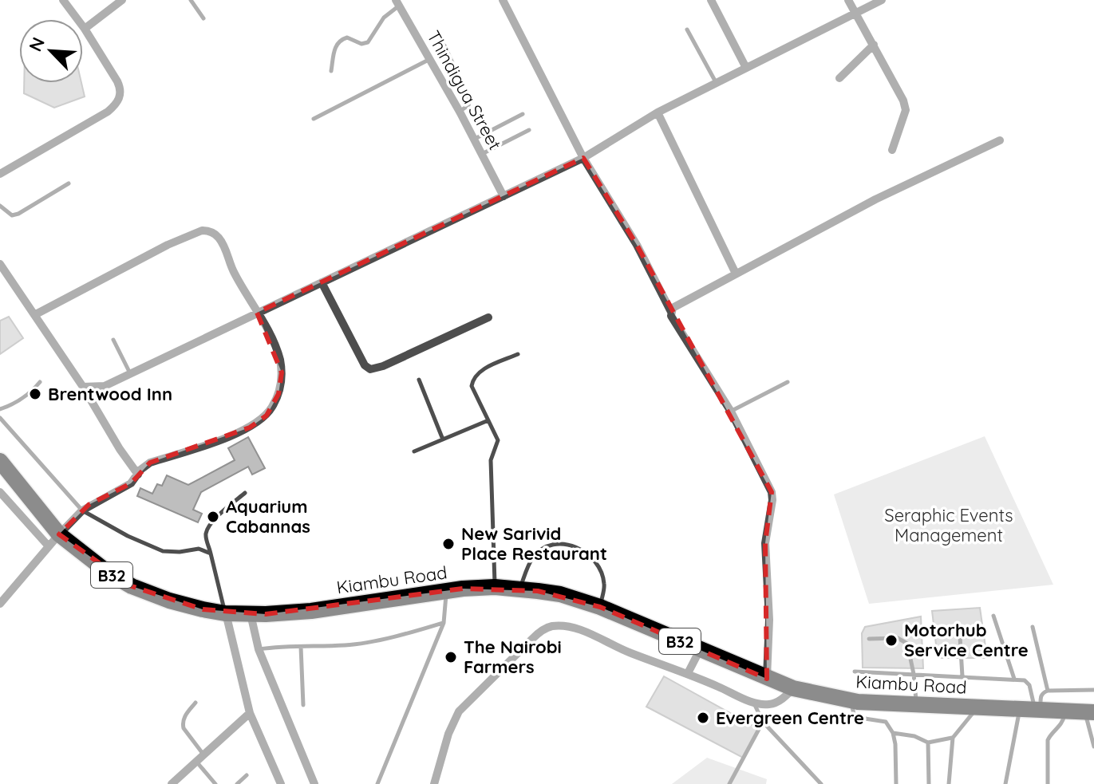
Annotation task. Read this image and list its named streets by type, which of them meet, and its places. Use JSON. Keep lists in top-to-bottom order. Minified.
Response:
{"streets":{"highway":["B32","Kiambu Road"],"street":["Thindigua Street"]},"parks":["Seraphic Events Management"],"places":["Brentwood Inn","Aquarium Cabannas","New Sarivid Place Restaurant","Motorhub Service Centre","The Nairobi Farmers","Evergreen Centre"],"north":"top left"}
